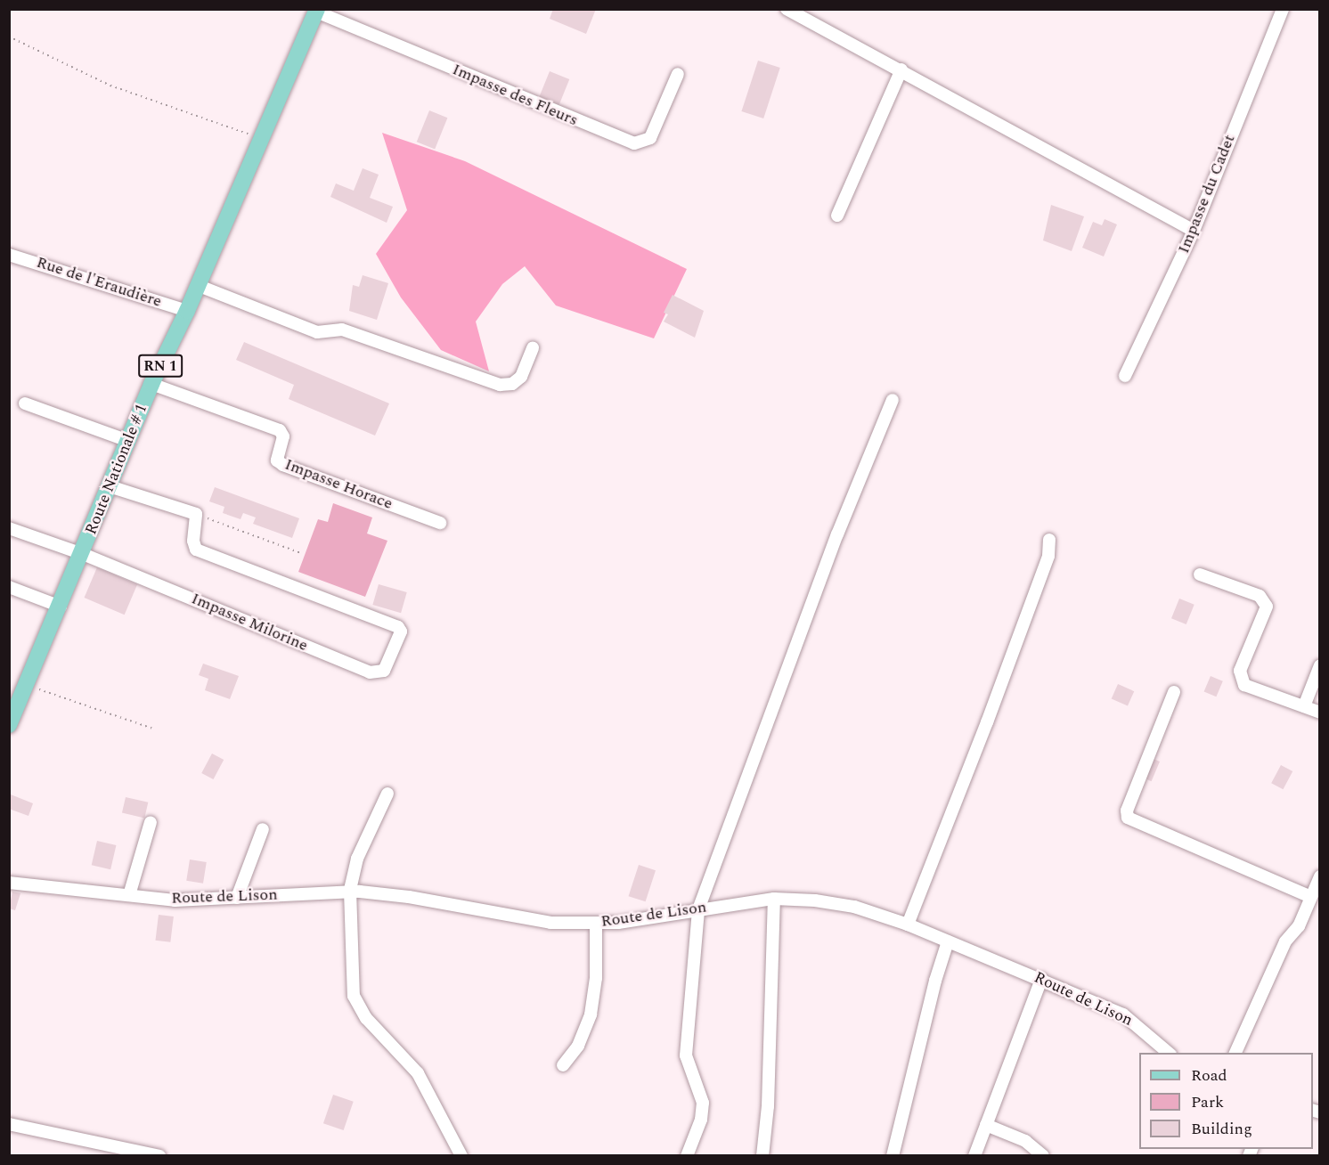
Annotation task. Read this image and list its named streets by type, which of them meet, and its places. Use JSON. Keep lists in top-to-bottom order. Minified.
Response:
{"streets":{"main road":["RN 1","Route Nationale # 1"],"street":["Impasse des Fleurs","Impasse du Cadet","Rue de l'Eraudière","Impasse Horace","Impasse Milorine","Route de Lison"]},"crossings":[["Impasse des Fleurs","Route Nationale # 1"],["Rue de l'Eraudière","Route Nationale # 1"],["Route Nationale # 1","Impasse Horace"],["Route Nationale # 1","Impasse Milorine"]],"legend":["Road","Park","Building"]}
